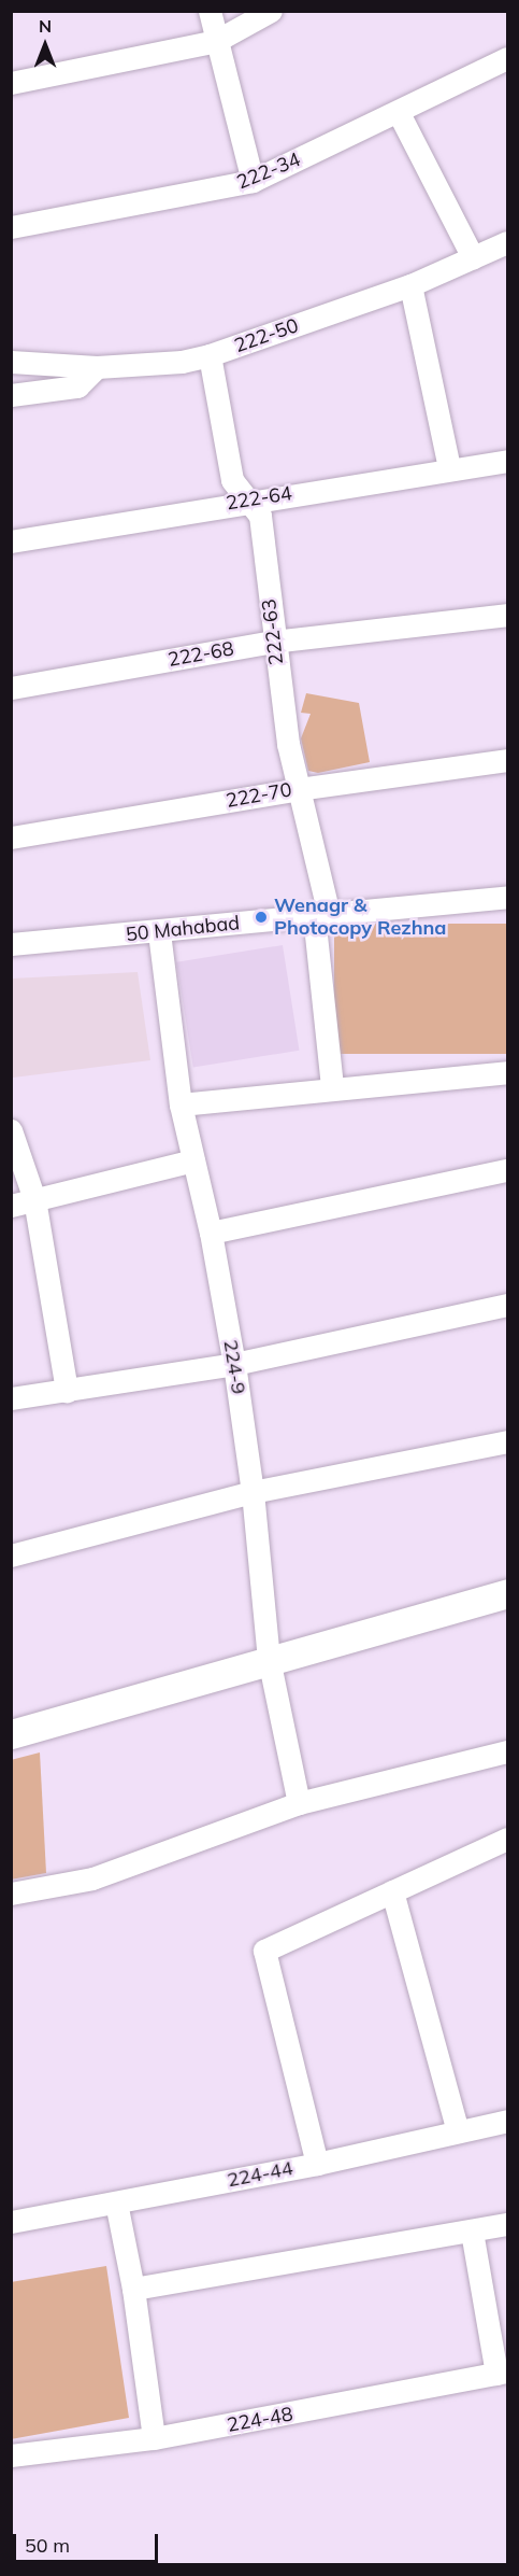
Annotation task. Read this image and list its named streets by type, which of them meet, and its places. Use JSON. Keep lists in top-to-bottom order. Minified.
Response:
{"streets":{"street":["222-34","222-50","222-64","222-63","222-68","222-70","50 Mahabad","224-9","224-44","224-48"]},"crossings":[["222-50","222-63"],["222-64","222-63"],["222-63","222-68"],["222-63","222-70"],["222-63","50 Mahabad"],["50 Mahabad","224-9"]],"places":["Wenagr & Photocopy Rezhna"],"scale_bar":"50 m","north":"top"}
